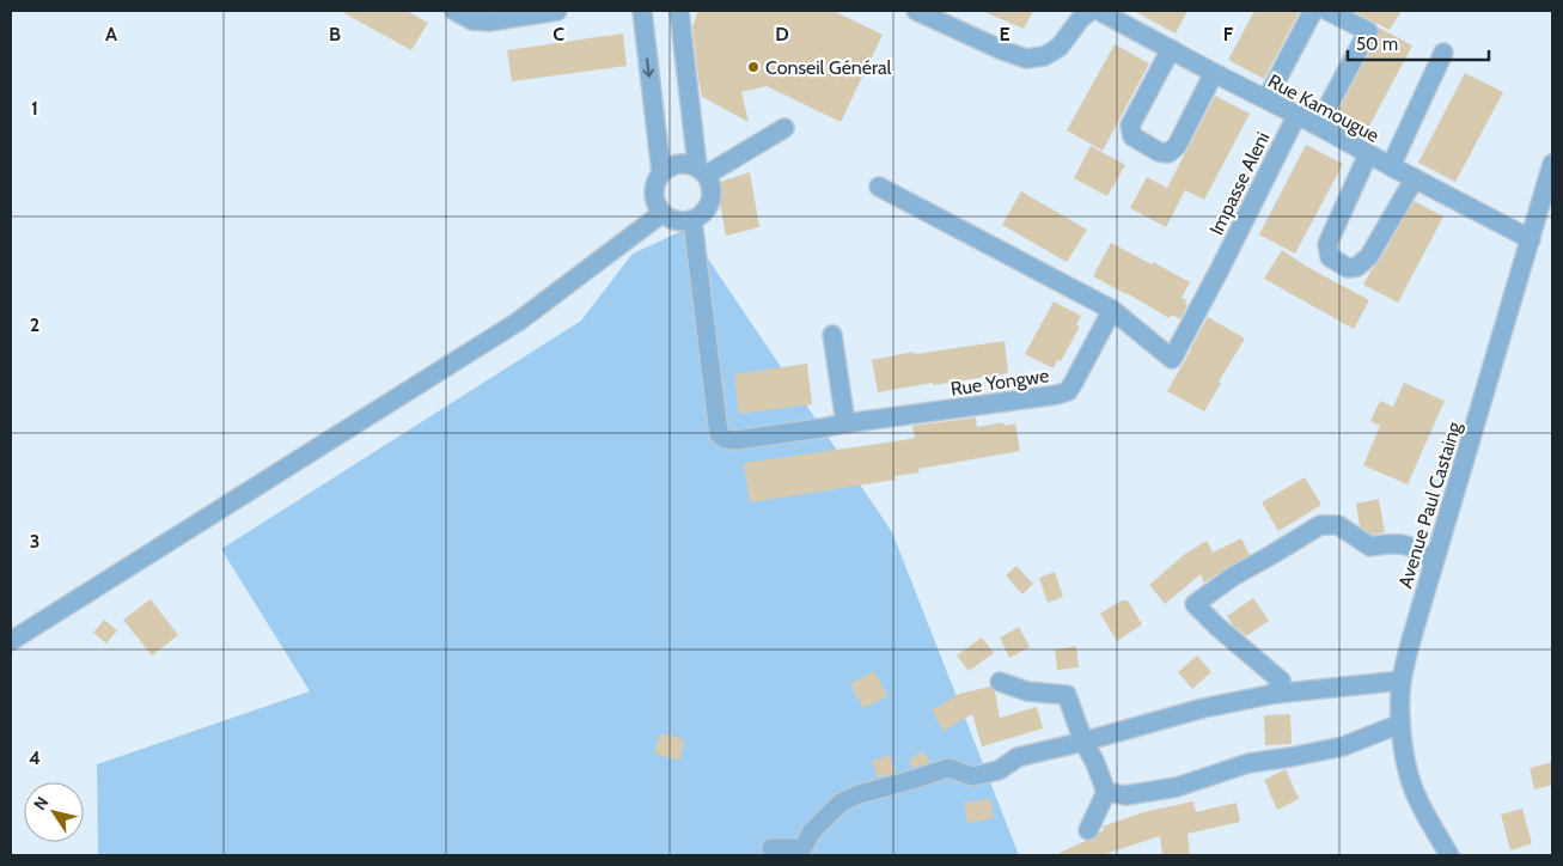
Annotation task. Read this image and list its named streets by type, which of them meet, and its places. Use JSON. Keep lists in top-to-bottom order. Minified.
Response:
{"streets":{"street":["Rue Kamougue","Impasse Aleni","Rue Yongwe","Avenue Paul Castaing"]},"crossings":[["Rue Kamougue","Impasse Aleni"],["Rue Kamougue","Avenue Paul Castaing"],["Impasse Aleni","Rue Yongwe"]],"places":["Conseil Général"],"scale_bar":"50 m","north":"top left","grid":{"columns":["A","B","C","D","E","F"],"rows":["1","2","3","4"]}}
